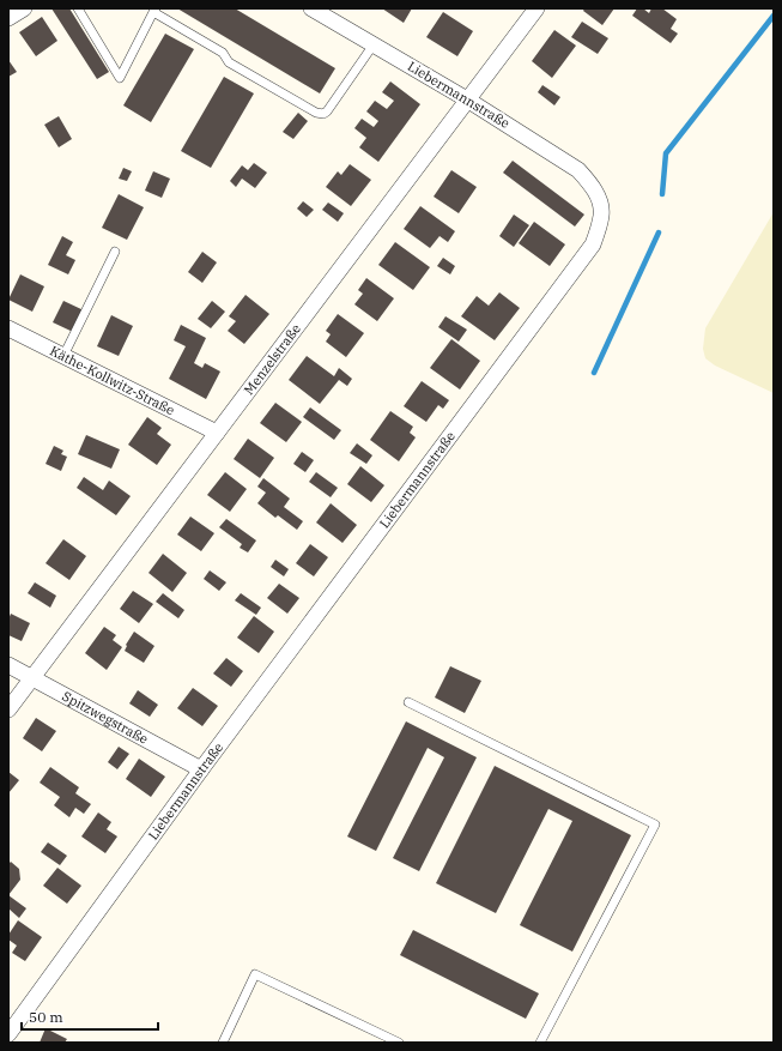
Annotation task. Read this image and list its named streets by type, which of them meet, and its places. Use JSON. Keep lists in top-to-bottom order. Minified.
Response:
{"streets":{"street":["Liebermannstraße","Menzelstraße","Käthe-Kollwitz-Straße","Spitzwegstraße"]},"crossings":[["Liebermannstraße","Menzelstraße"],["Liebermannstraße","Spitzwegstraße"],["Menzelstraße","Käthe-Kollwitz-Straße"],["Menzelstraße","Spitzwegstraße"]],"scale_bar":"50 m"}
